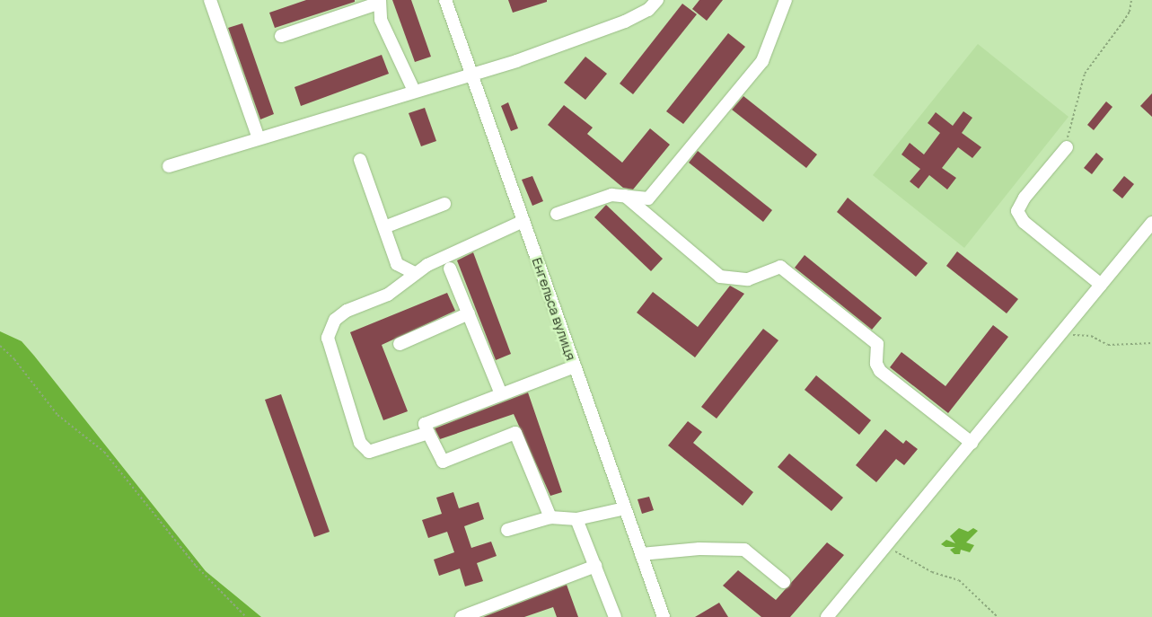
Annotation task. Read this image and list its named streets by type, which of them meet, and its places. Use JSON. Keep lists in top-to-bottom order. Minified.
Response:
{"streets":{"street":["Енгельса вулиця"]}}
